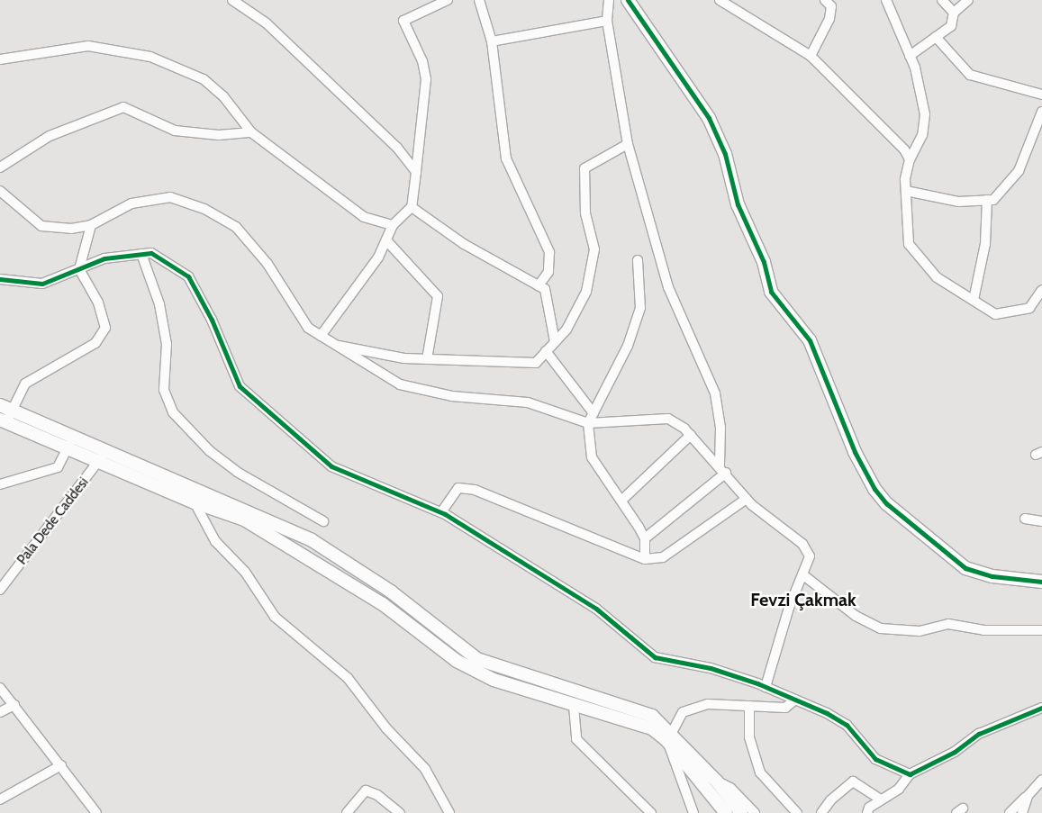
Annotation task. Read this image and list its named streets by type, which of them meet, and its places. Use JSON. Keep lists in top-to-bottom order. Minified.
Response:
{"streets":{"street":["Pala Dede Caddesi"]},"districts":["Fevzi Çakmak"]}
